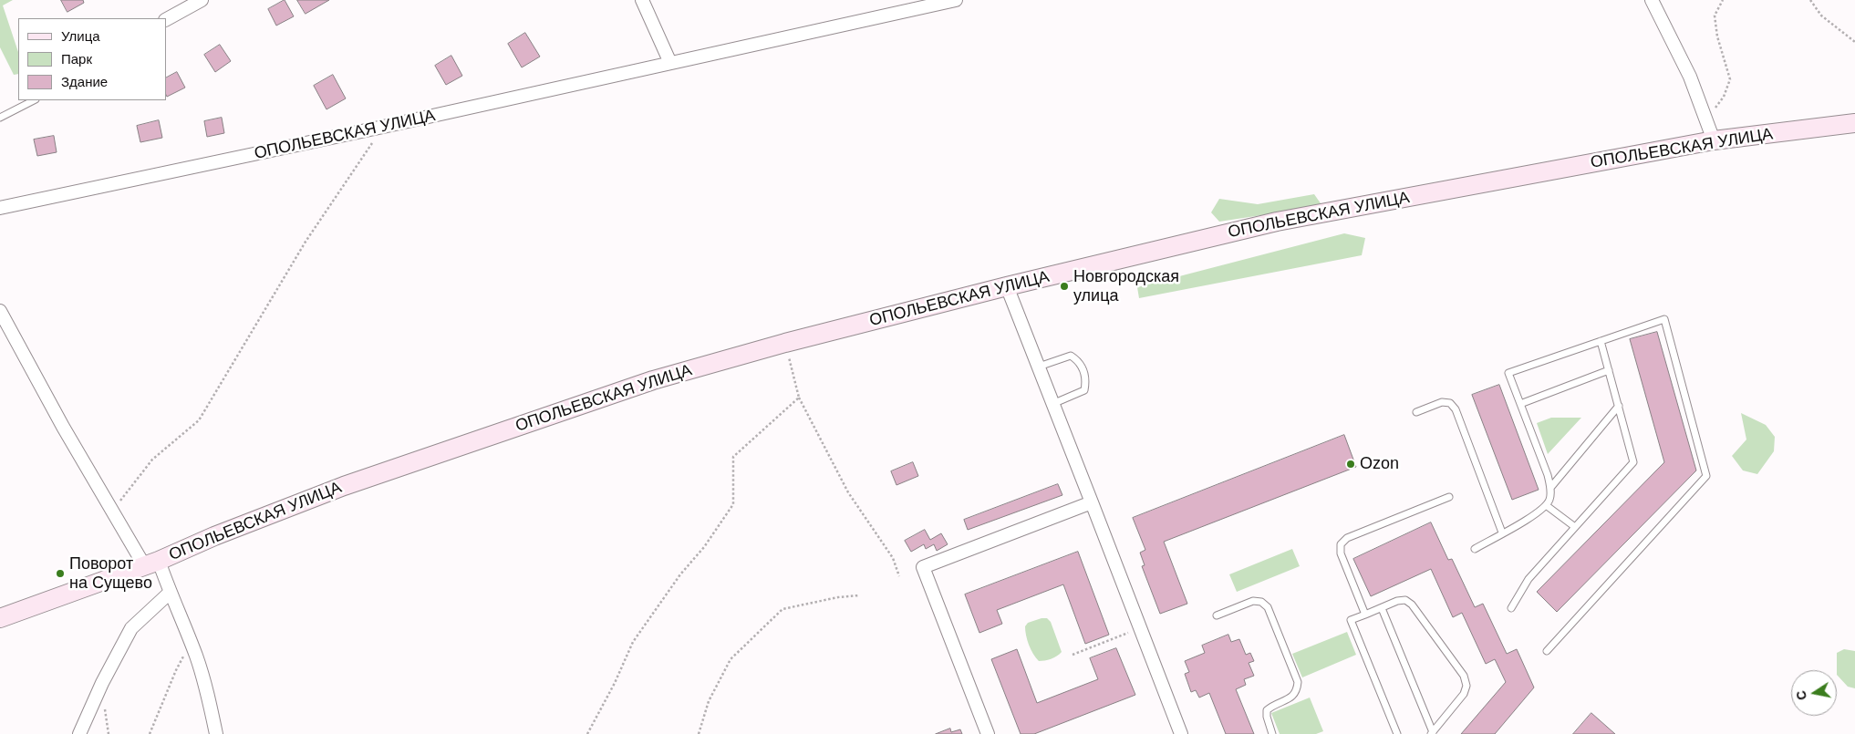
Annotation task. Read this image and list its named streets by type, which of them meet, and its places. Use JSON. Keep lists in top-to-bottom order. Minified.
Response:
{"streets":{"street":["ОПОЛЬЕВСКАЯ УЛИЦА"]},"places":["Новгородская улица","Ozon","Поворот на Сущево"],"legend":["Улица","Парк","Здание"],"north":"left"}
